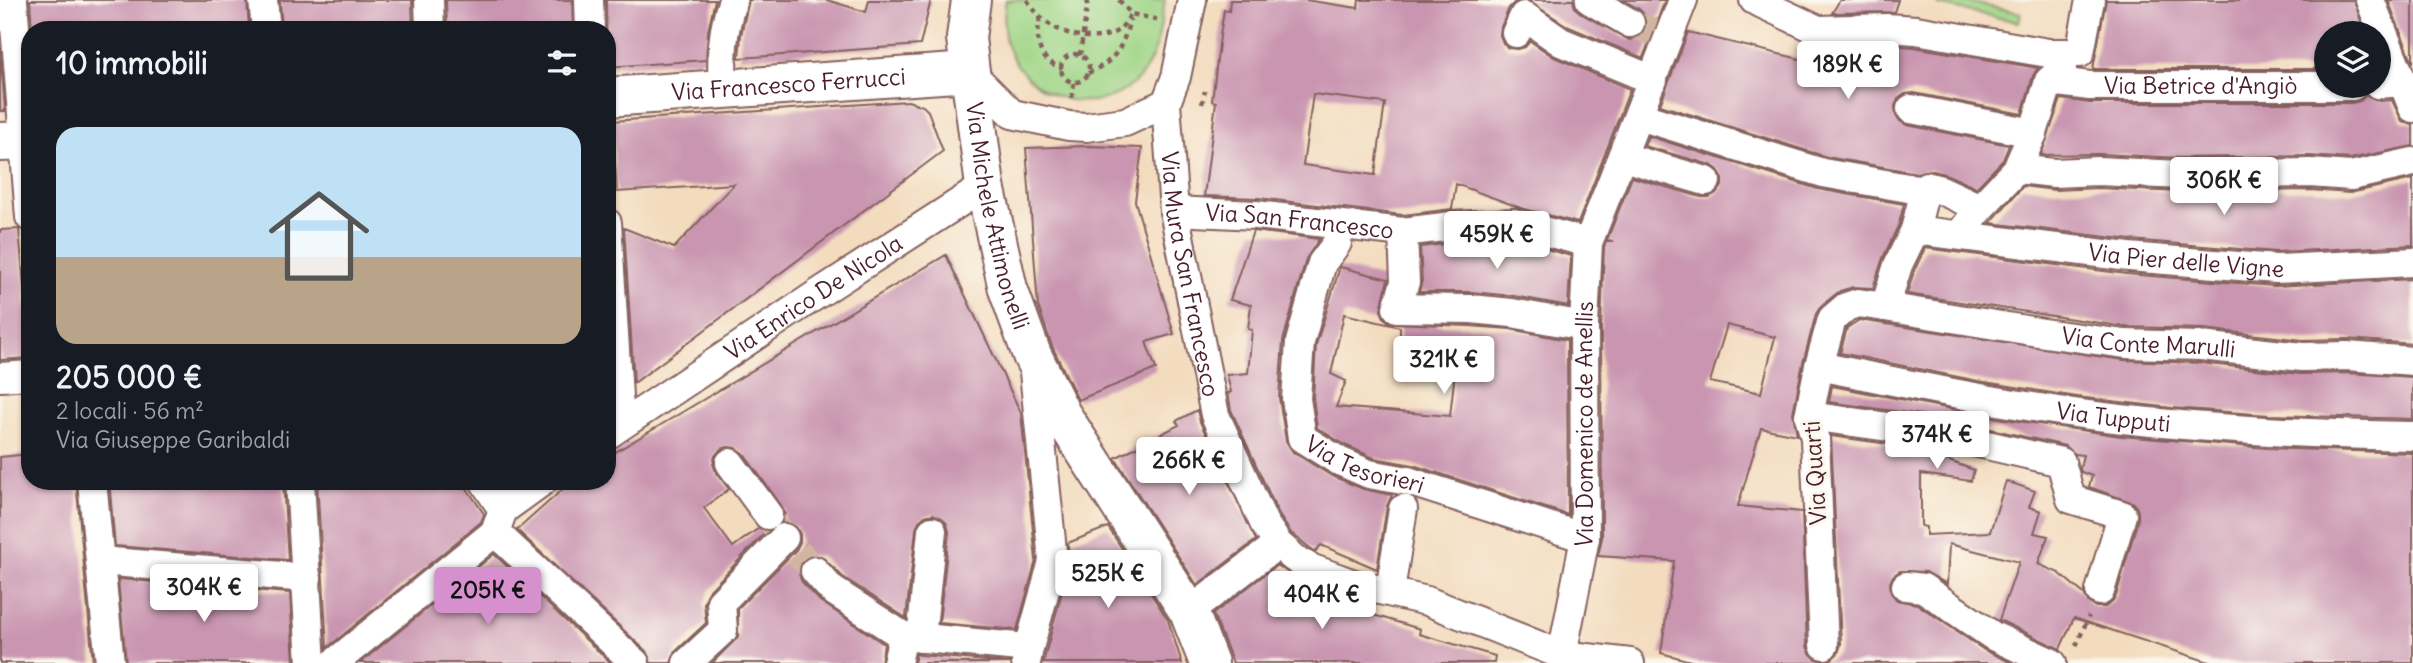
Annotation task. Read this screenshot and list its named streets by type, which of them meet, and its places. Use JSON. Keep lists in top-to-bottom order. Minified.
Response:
{"streets":{"street":["Via Francesco Ferrucci","Via Betrice d'Angiò","Via Michele Attimonelli","Via San Francesco","Via Pier delle Vigne","Via Mura San Francesco","Via Enrico De Nicola","Via Conte Marulli","Via Tupputi","Via Domenico de Anellis","Via Tesorieri","Via Quarti"]},"crossings":[["Via Francesco Ferrucci","Via Michele Attimonelli"],["Via Michele Attimonelli","Via Enrico De Nicola"],["Via San Francesco","Via Mura San Francesco"],["Via San Francesco","Via Domenico de Anellis"],["Via Mura San Francesco","Via Domenico de Anellis"],["Via Conte Marulli","Via Quarti"],["Via Tupputi","Via Quarti"],["Via Domenico de Anellis","Via Tesorieri"]],"page":{"heading":"10 immobili","price":["189K €","306K €","459K €","321K €","374K €","266K €","525K €","304K €","205K €","404K €"],"list":[{"name":"205 000 €","note":"2 locali · 56 m² · Via Giuseppe Garibaldi"}]}}
